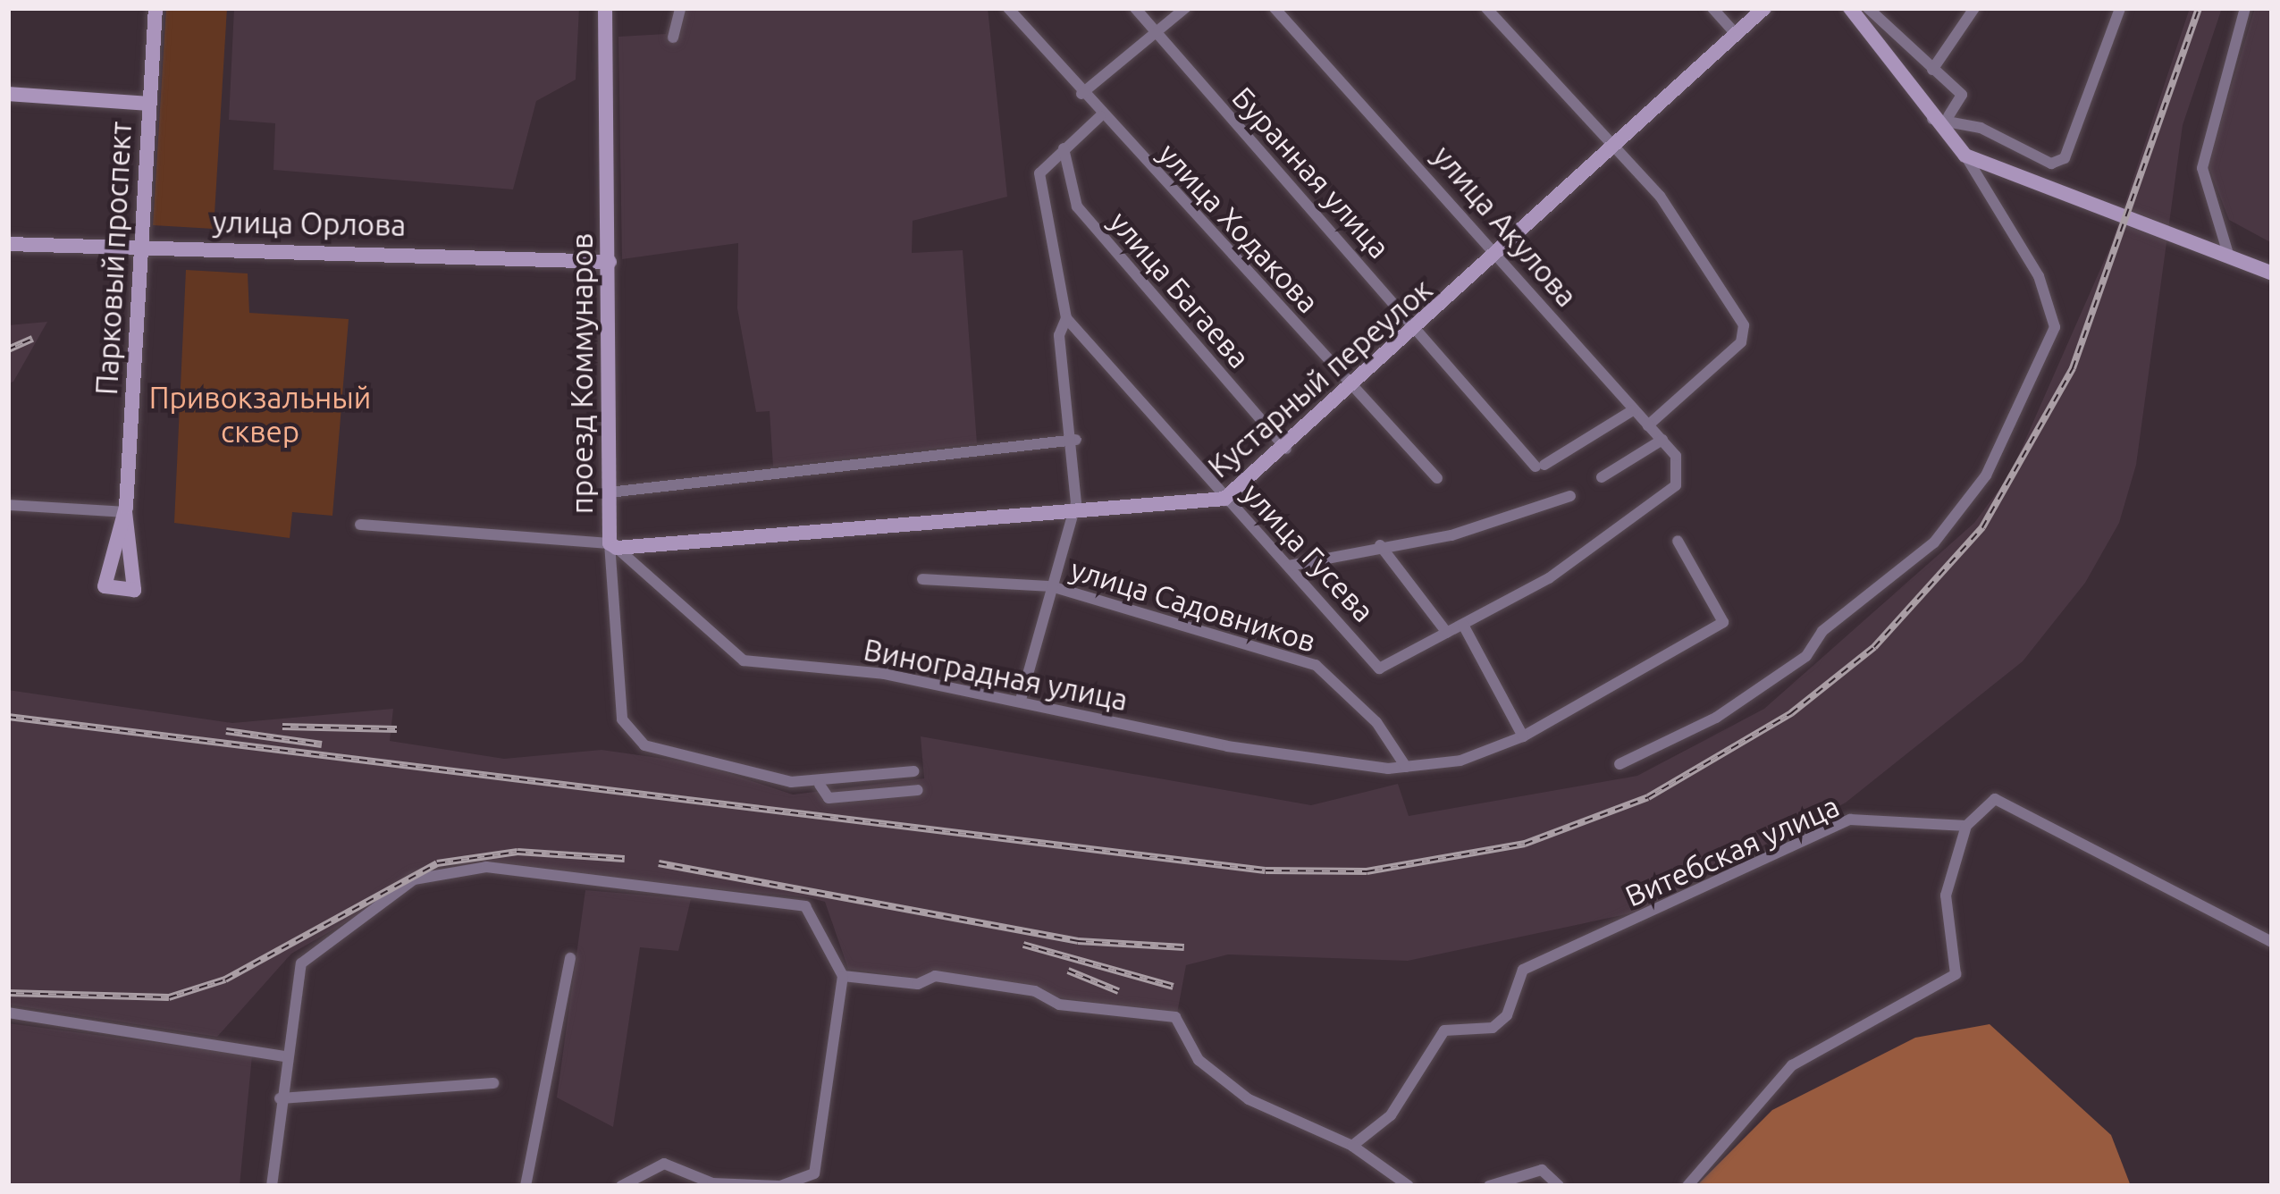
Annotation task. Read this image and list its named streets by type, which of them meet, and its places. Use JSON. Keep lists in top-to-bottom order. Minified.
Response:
{"streets":{"street":["Буранная улица","улица Орлова","улица Акулова","улица Ходакова","Парковый проспект","улица Багаева","проезд Коммунаров","Кустарный переулок","улица Гусева","улица Садовников","Виноградная улица","Витебская улица"]},"crossings":[["Буранная улица","улица Акулова"],["Буранная улица","Кустарный переулок"],["улица Орлова","Парковый проспект"],["улица Орлова","проезд Коммунаров"],["улица Акулова","Кустарный переулок"],["улица Ходакова","Кустарный переулок"],["улица Багаева","Кустарный переулок"],["проезд Коммунаров","Кустарный переулок"],["проезд Коммунаров","Виноградная улица"],["Кустарный переулок","улица Гусева"],["Кустарный переулок","Виноградная улица"],["улица Садовников","Виноградная улица"]],"parks":["Привокзальный сквер"]}
